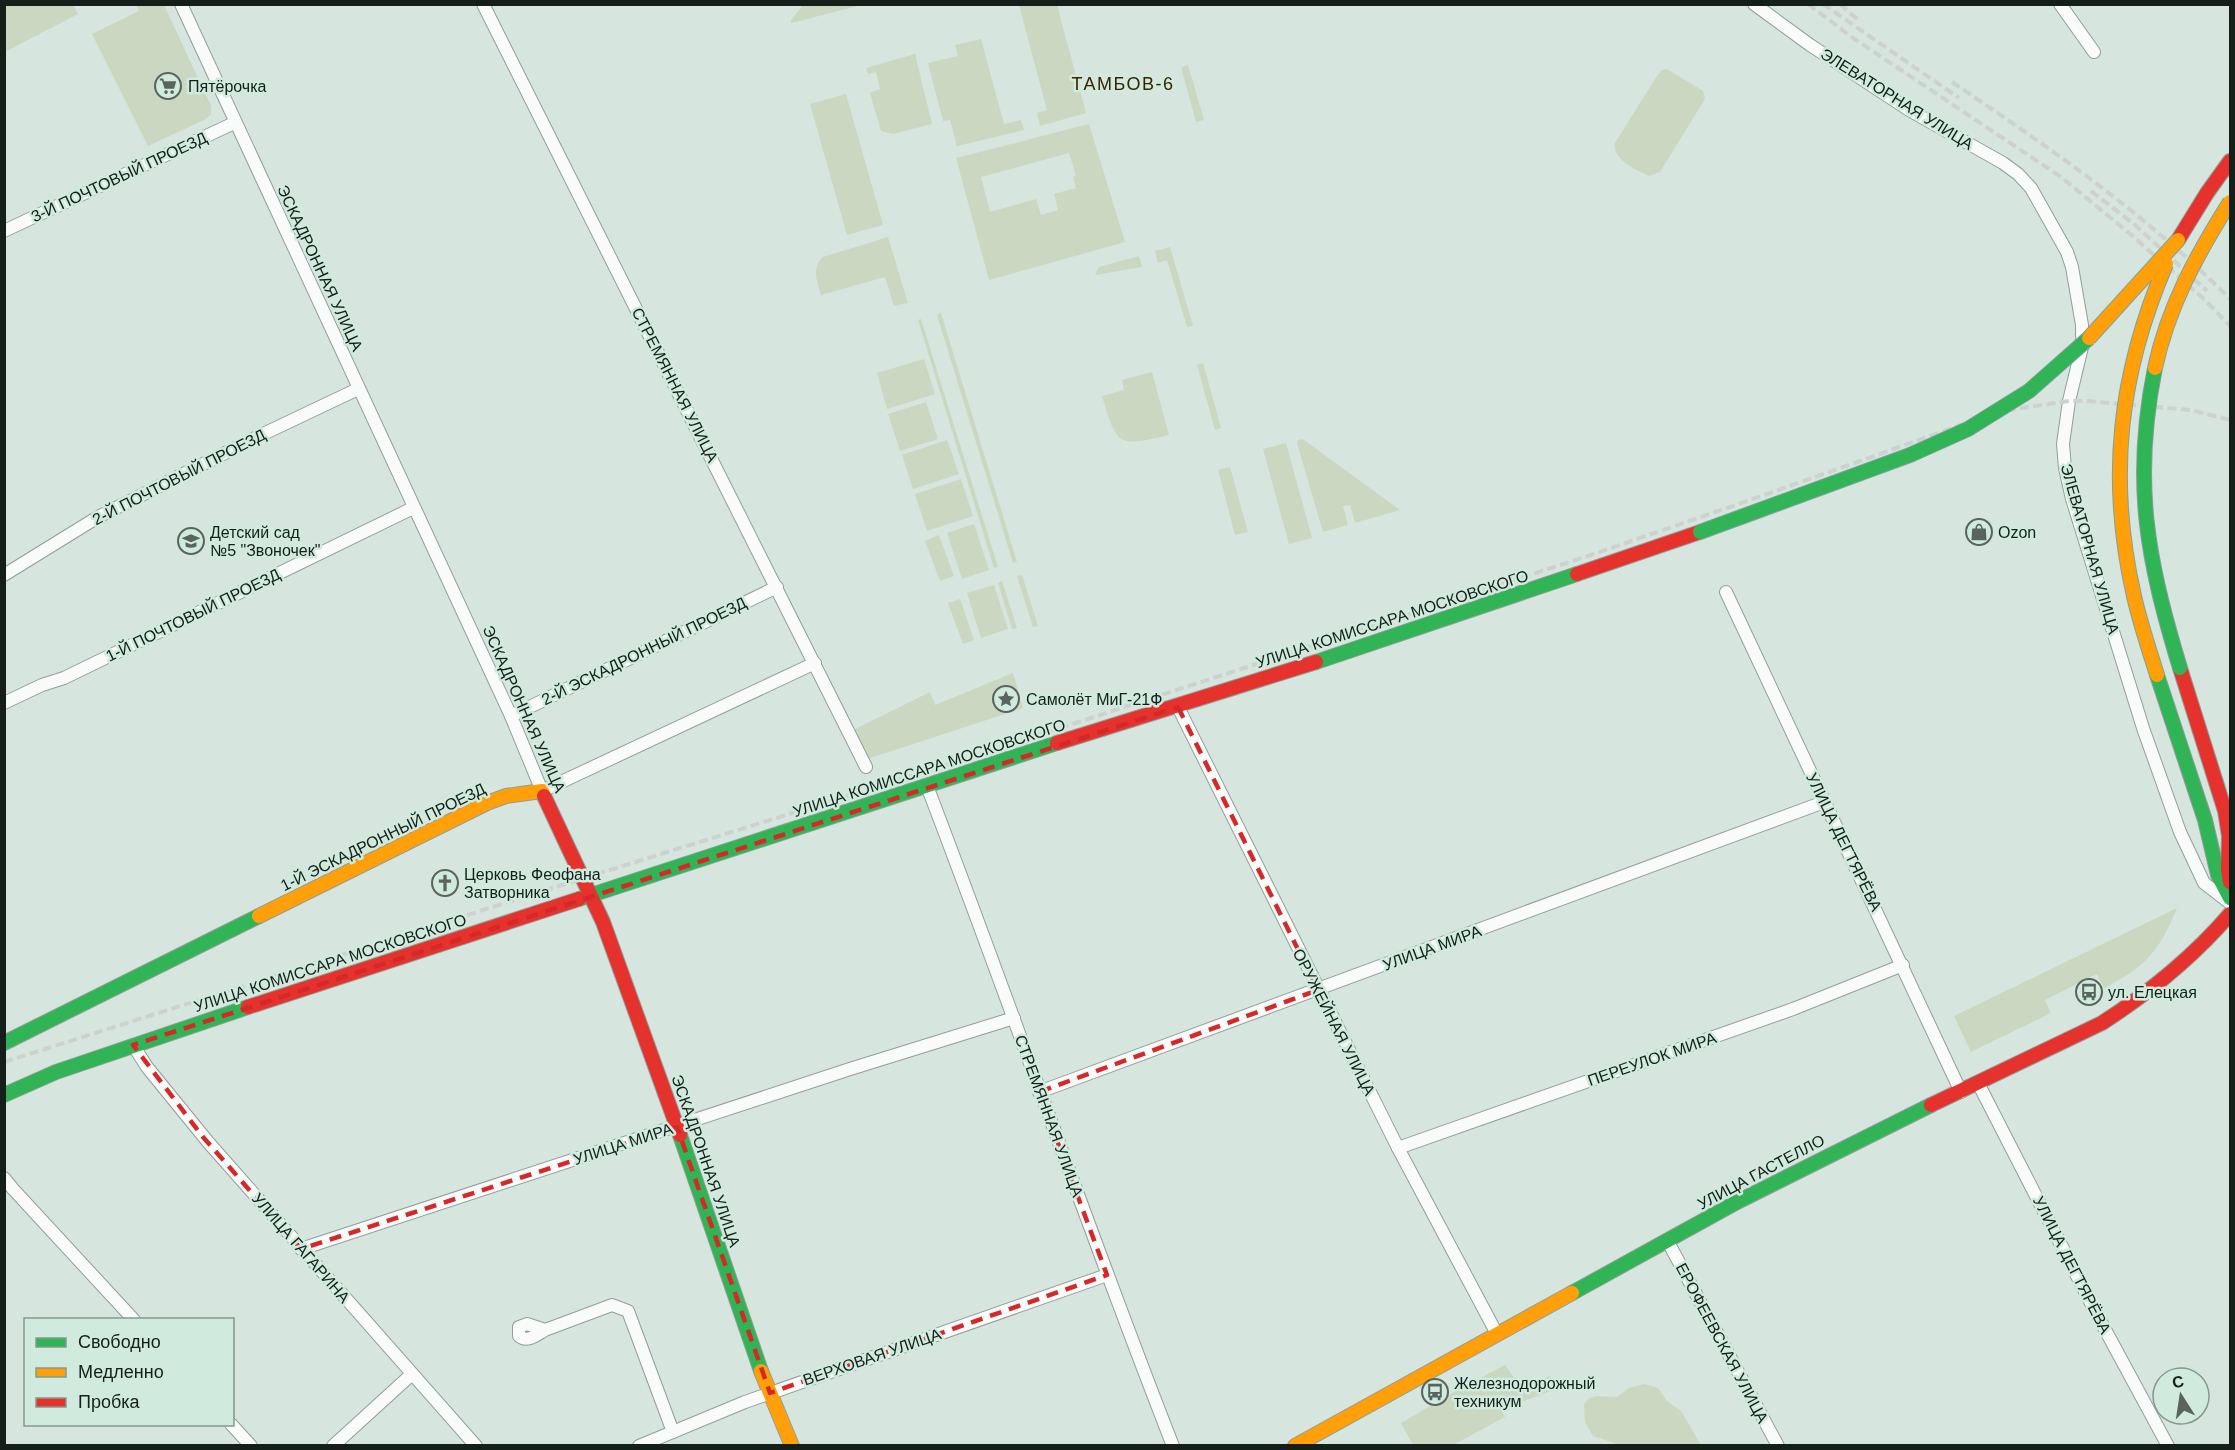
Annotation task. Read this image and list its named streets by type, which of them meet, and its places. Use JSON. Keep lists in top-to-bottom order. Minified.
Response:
{"streets":{"main road":["ЭСКАДРОННАЯ УЛИЦА","УЛИЦА КОМИССАРА МОСКОВСКОГО","1-Й ЭСКАДРОННЫЙ ПРОЕЗД","УЛИЦА ГАСТЕЛЛО"],"street":["ЭЛЕВАТОРНАЯ УЛИЦА","3-Й ПОЧТОВЫЙ ПРОЕЗД","СТРЕМЯННАЯ УЛИЦА","2-Й ПОЧТОВЫЙ ПРОЕЗД","1-Й ПОЧТОВЫЙ ПРОЕЗД","2-Й ЭСКАДРОННЫЙ ПРОЕЗД","УЛИЦА ДЕГТЯРЁВА","УЛИЦА МИРА","ОРУЖЕЙНАЯ УЛИЦА","ПЕРЕУЛОК МИРА","УЛИЦА ГАГАРИНА","ЕРОФЕЕВСКАЯ УЛИЦА","ВЕРХОВАЯ УЛИЦА"]},"crossings":[["3-Й ПОЧТОВЫЙ ПРОЕЗД","ЭСКАДРОННАЯ УЛИЦА"],["ЭСКАДРОННАЯ УЛИЦА","2-Й ПОЧТОВЫЙ ПРОЕЗД"],["ЭСКАДРОННАЯ УЛИЦА","1-Й ПОЧТОВЫЙ ПРОЕЗД"],["ЭСКАДРОННАЯ УЛИЦА","УЛИЦА КОМИССАРА МОСКОВСКОГО"],["ЭСКАДРОННАЯ УЛИЦА","2-Й ЭСКАДРОННЫЙ ПРОЕЗД"],["ЭСКАДРОННАЯ УЛИЦА","1-Й ЭСКАДРОННЫЙ ПРОЕЗД"],["ЭСКАДРОННАЯ УЛИЦА","УЛИЦА МИРА"],["ЭСКАДРОННАЯ УЛИЦА","ВЕРХОВАЯ УЛИЦА"],["СТРЕМЯННАЯ УЛИЦА","УЛИЦА КОМИССАРА МОСКОВСКОГО"],["СТРЕМЯННАЯ УЛИЦА","2-Й ЭСКАДРОННЫЙ ПРОЕЗД"],["СТРЕМЯННАЯ УЛИЦА","1-Й ЭСКАДРОННЫЙ ПРОЕЗД"],["СТРЕМЯННАЯ УЛИЦА","УЛИЦА МИРА"],["СТРЕМЯННАЯ УЛИЦА","ВЕРХОВАЯ УЛИЦА"],["УЛИЦА КОМИССАРА МОСКОВСКОГО","ОРУЖЕЙНАЯ УЛИЦА"],["УЛИЦА КОМИССАРА МОСКОВСКОГО","УЛИЦА ГАГАРИНА"],["УЛИЦА ДЕГТЯРЁВА","УЛИЦА МИРА"],["УЛИЦА ДЕГТЯРЁВА","ПЕРЕУЛОК МИРА"],["УЛИЦА ДЕГТЯРЁВА","УЛИЦА ГАСТЕЛЛО"],["УЛИЦА МИРА","ОРУЖЕЙНАЯ УЛИЦА"],["УЛИЦА МИРА","УЛИЦА ГАГАРИНА"],["ОРУЖЕЙНАЯ УЛИЦА","ПЕРЕУЛОК МИРА"],["ОРУЖЕЙНАЯ УЛИЦА","УЛИЦА ГАСТЕЛЛО"],["УЛИЦА ГАСТЕЛЛО","ЕРОФЕЕВСКАЯ УЛИЦА"]],"districts":["ТАМБОВ-6"],"places":{"supermarket":["Пятёрочка"],"shop":["Ozon"],"school or university":["Детский сад №5 \"Звоночек\""],"place":["Самолёт МиГ-21Ф"],"church":["Церковь Феофана Затворника"],"bus stop":["ул. Елецкая","Железнодорожный техникум"]},"legend":["Свободно","Медленно","Пробка"],"north":"top"}
